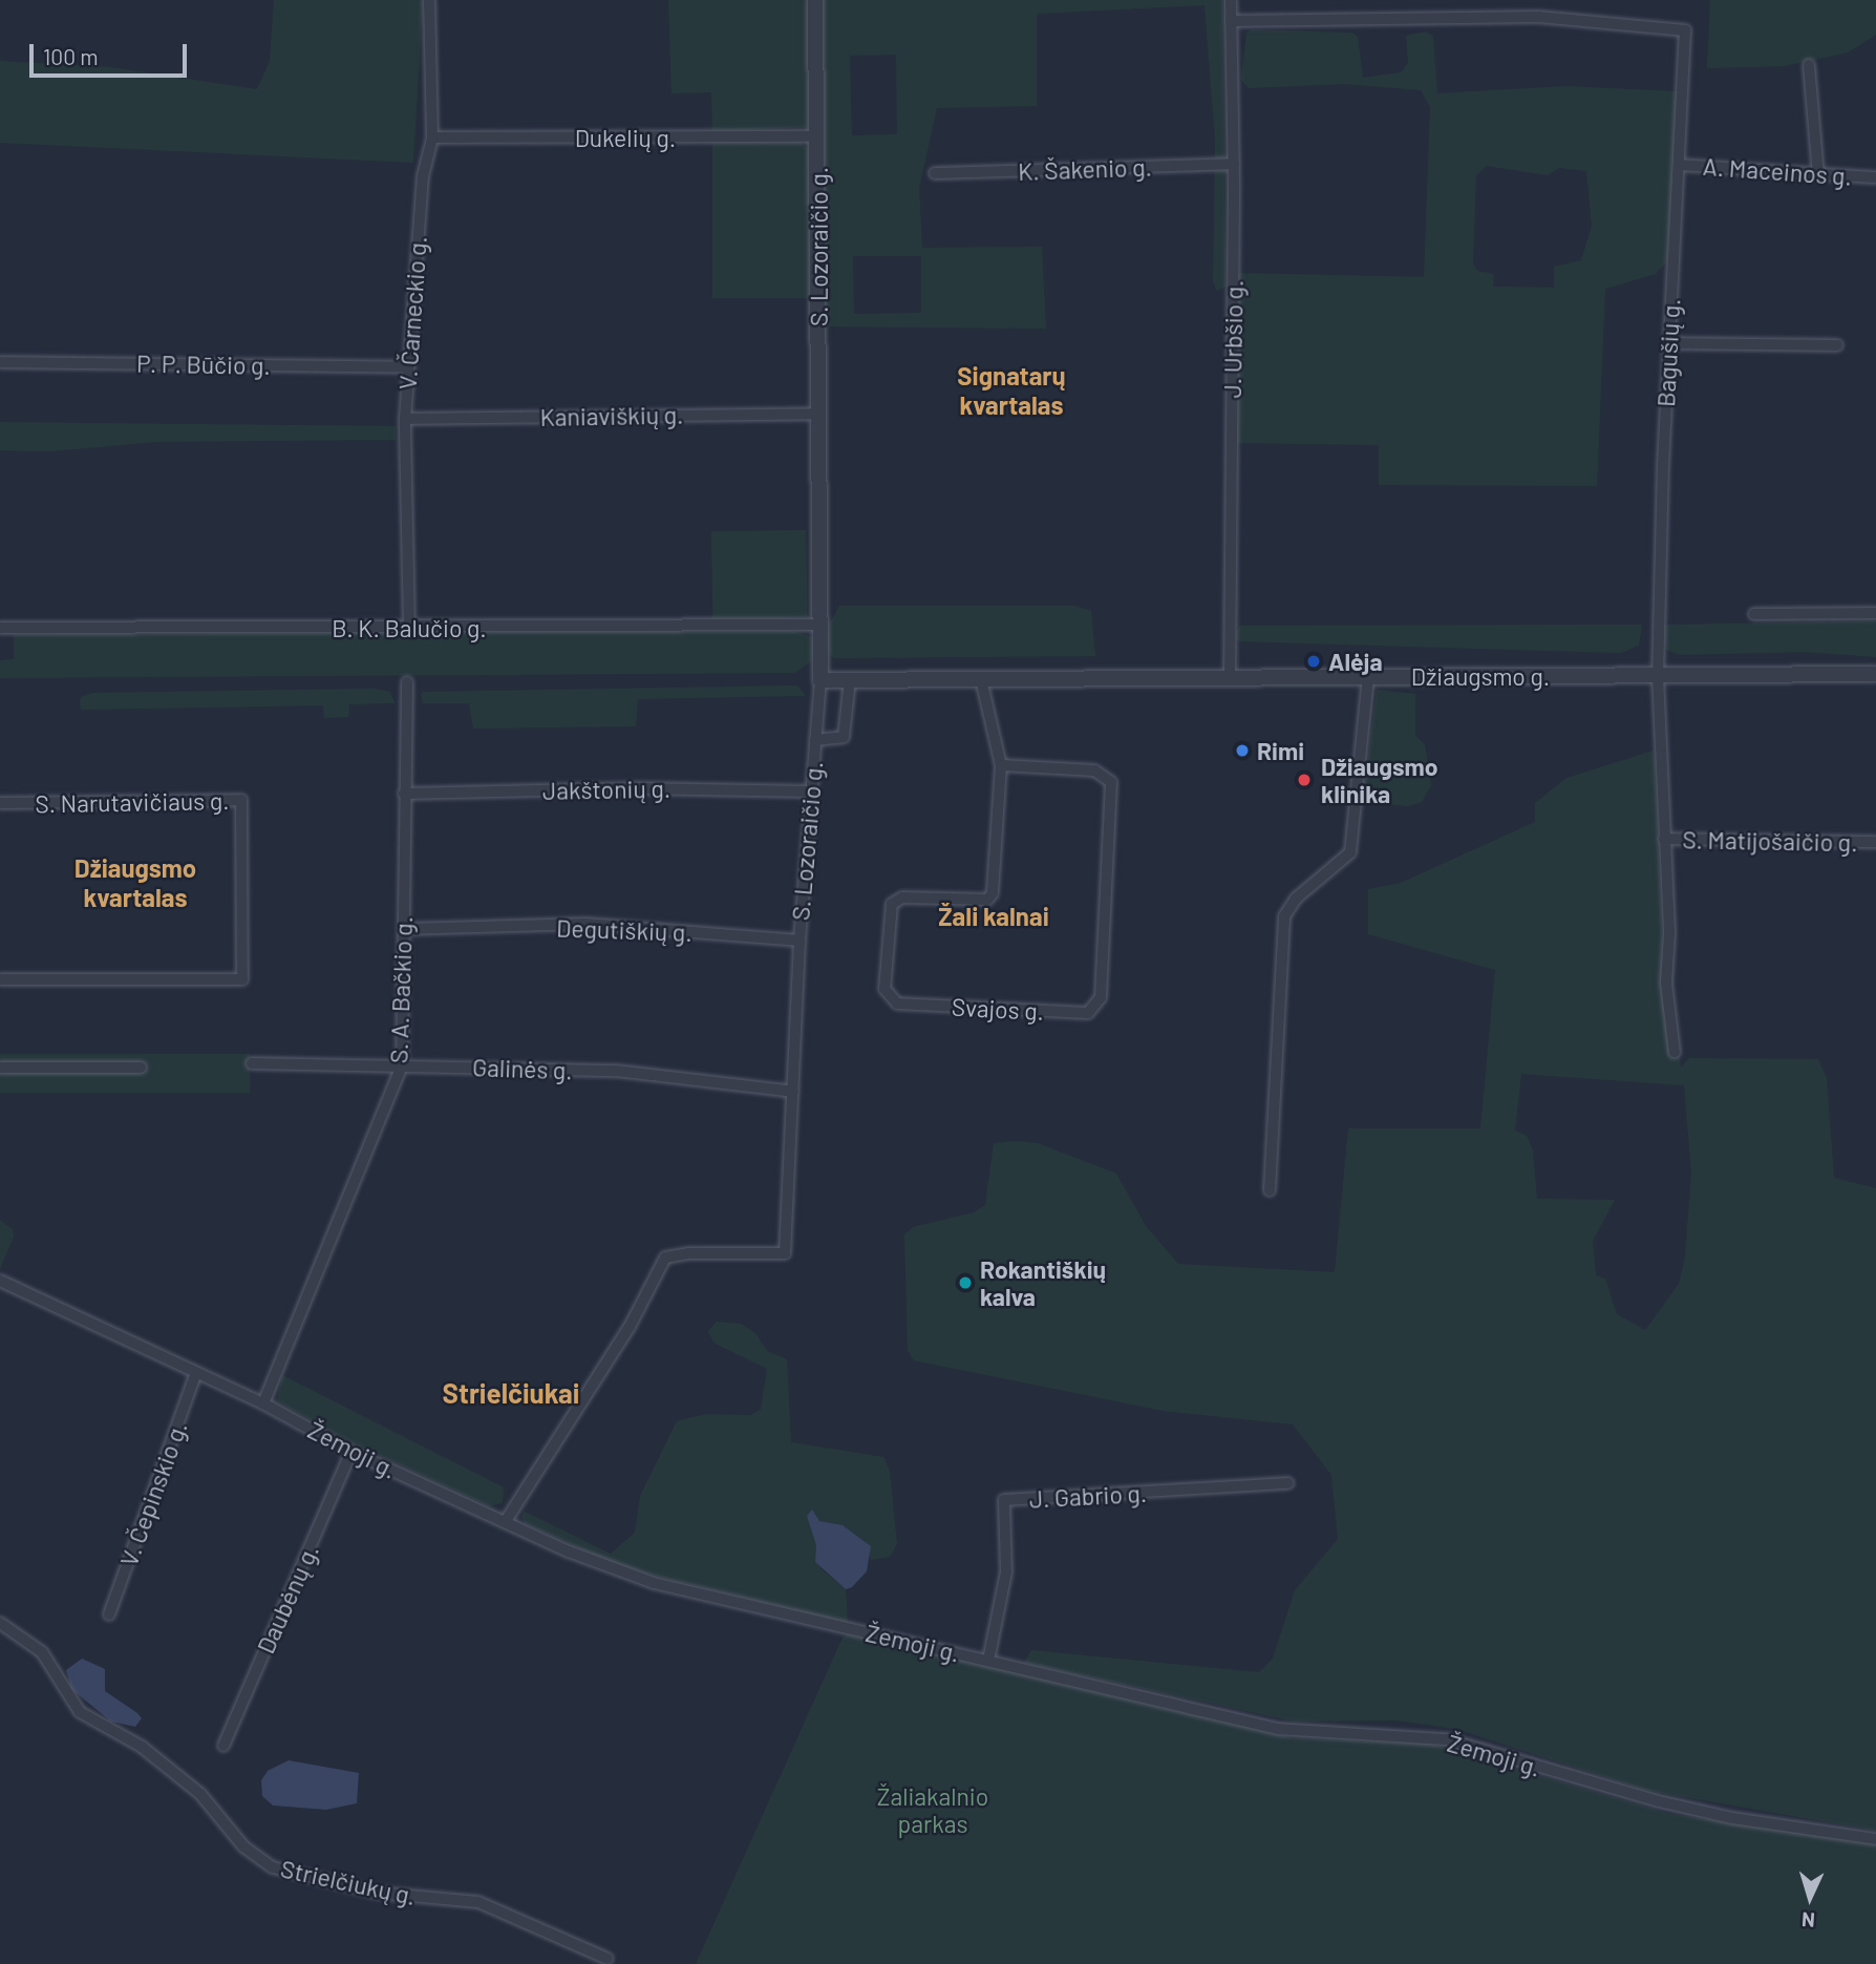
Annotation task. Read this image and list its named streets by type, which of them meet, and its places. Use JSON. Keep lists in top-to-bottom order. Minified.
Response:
{"streets":{"street":["Dukelių g.","K. Šakenio g.","A. Maceinos g.","S. Lozoraičio g.","V. Čarneckio g.","J. Urbšio g.","Bagušių g.","P. P. Būčio g.","Kaniaviškių g.","B. K. Balučio g.","Džiaugsmo g.","Jakštonių g.","S. Narutavičiaus g.","S. Matijošaičio g.","Degutiškių g.","S. A. Bačkio g.","Svajos g.","Galinės g.","Žemoji g.","V. Čepinskio g.","J. Gabrio g.","Daubėnų g.","Strielčiukų g."]},"crossings":[["Dukelių g.","S. Lozoraičio g."],["Dukelių g.","V. Čarneckio g."],["K. Šakenio g.","J. Urbšio g."],["A. Maceinos g.","Bagušių g."],["S. Lozoraičio g.","Kaniaviškių g."],["S. Lozoraičio g.","B. K. Balučio g."],["S. Lozoraičio g.","Džiaugsmo g."],["S. Lozoraičio g.","Jakštonių g."],["S. Lozoraičio g.","Degutiškių g."],["S. Lozoraičio g.","Galinės g."],["S. Lozoraičio g.","Žemoji g."],["V. Čarneckio g.","P. P. Būčio g."],["V. Čarneckio g.","Kaniaviškių g."],["V. Čarneckio g.","B. K. Balučio g."],["J. Urbšio g.","Bagušių g."],["J. Urbšio g.","Džiaugsmo g."],["Bagušių g.","Džiaugsmo g."],["Bagušių g.","S. Matijošaičio g."],["Džiaugsmo g.","Svajos g."],["Jakštonių g.","S. A. Bačkio g."],["Degutiškių g.","S. A. Bačkio g."],["S. A. Bačkio g.","Galinės g."],["S. A. Bačkio g.","Žemoji g."],["Žemoji g.","V. Čepinskio g."],["Žemoji g.","J. Gabrio g."],["Žemoji g.","Daubėnų g."]],"districts":["Signatarų kvartalas","Džiaugsmo kvartalas","Žali kalnai","Strielčiukai"],"parks":["Žaliakalnio parkas"],"places":["Alėja","Rimi","Džiaugsmo klinika","Rokantiškių kalva"],"scale_bar":"100 m","north":"bottom"}
